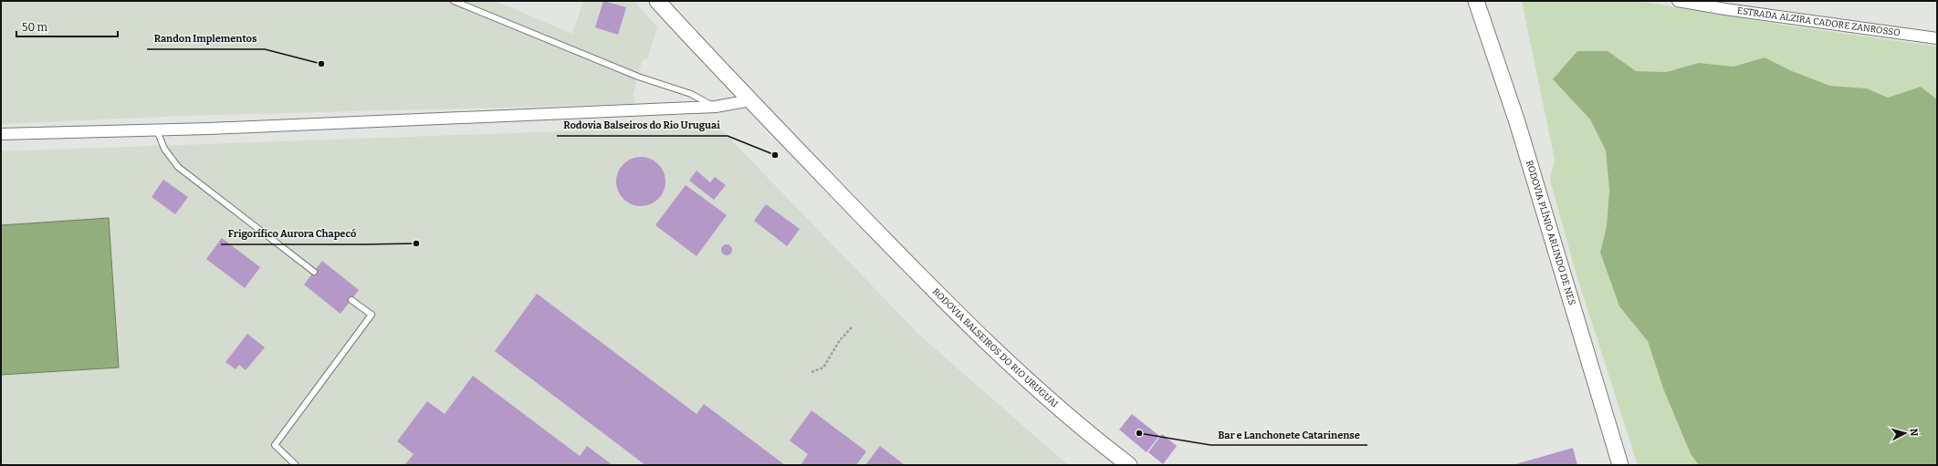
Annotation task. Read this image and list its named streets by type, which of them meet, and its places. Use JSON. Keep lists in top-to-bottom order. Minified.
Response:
{"streets":{"main road":["RODOVIA PLÍNIO ARLINDO DE NES","RODOVIA BALSEIROS DO RIO URUGUAI"],"street":["ESTRADA ALZIRA CADORE ZANROSSO"]},"places":["Randon Implementos","Rodovia Balseiros do Rio Uruguai","Frigorífico Aurora Chapecó","Bar e Lanchonete Catarinense"],"scale_bar":"50 m","north":"right"}
